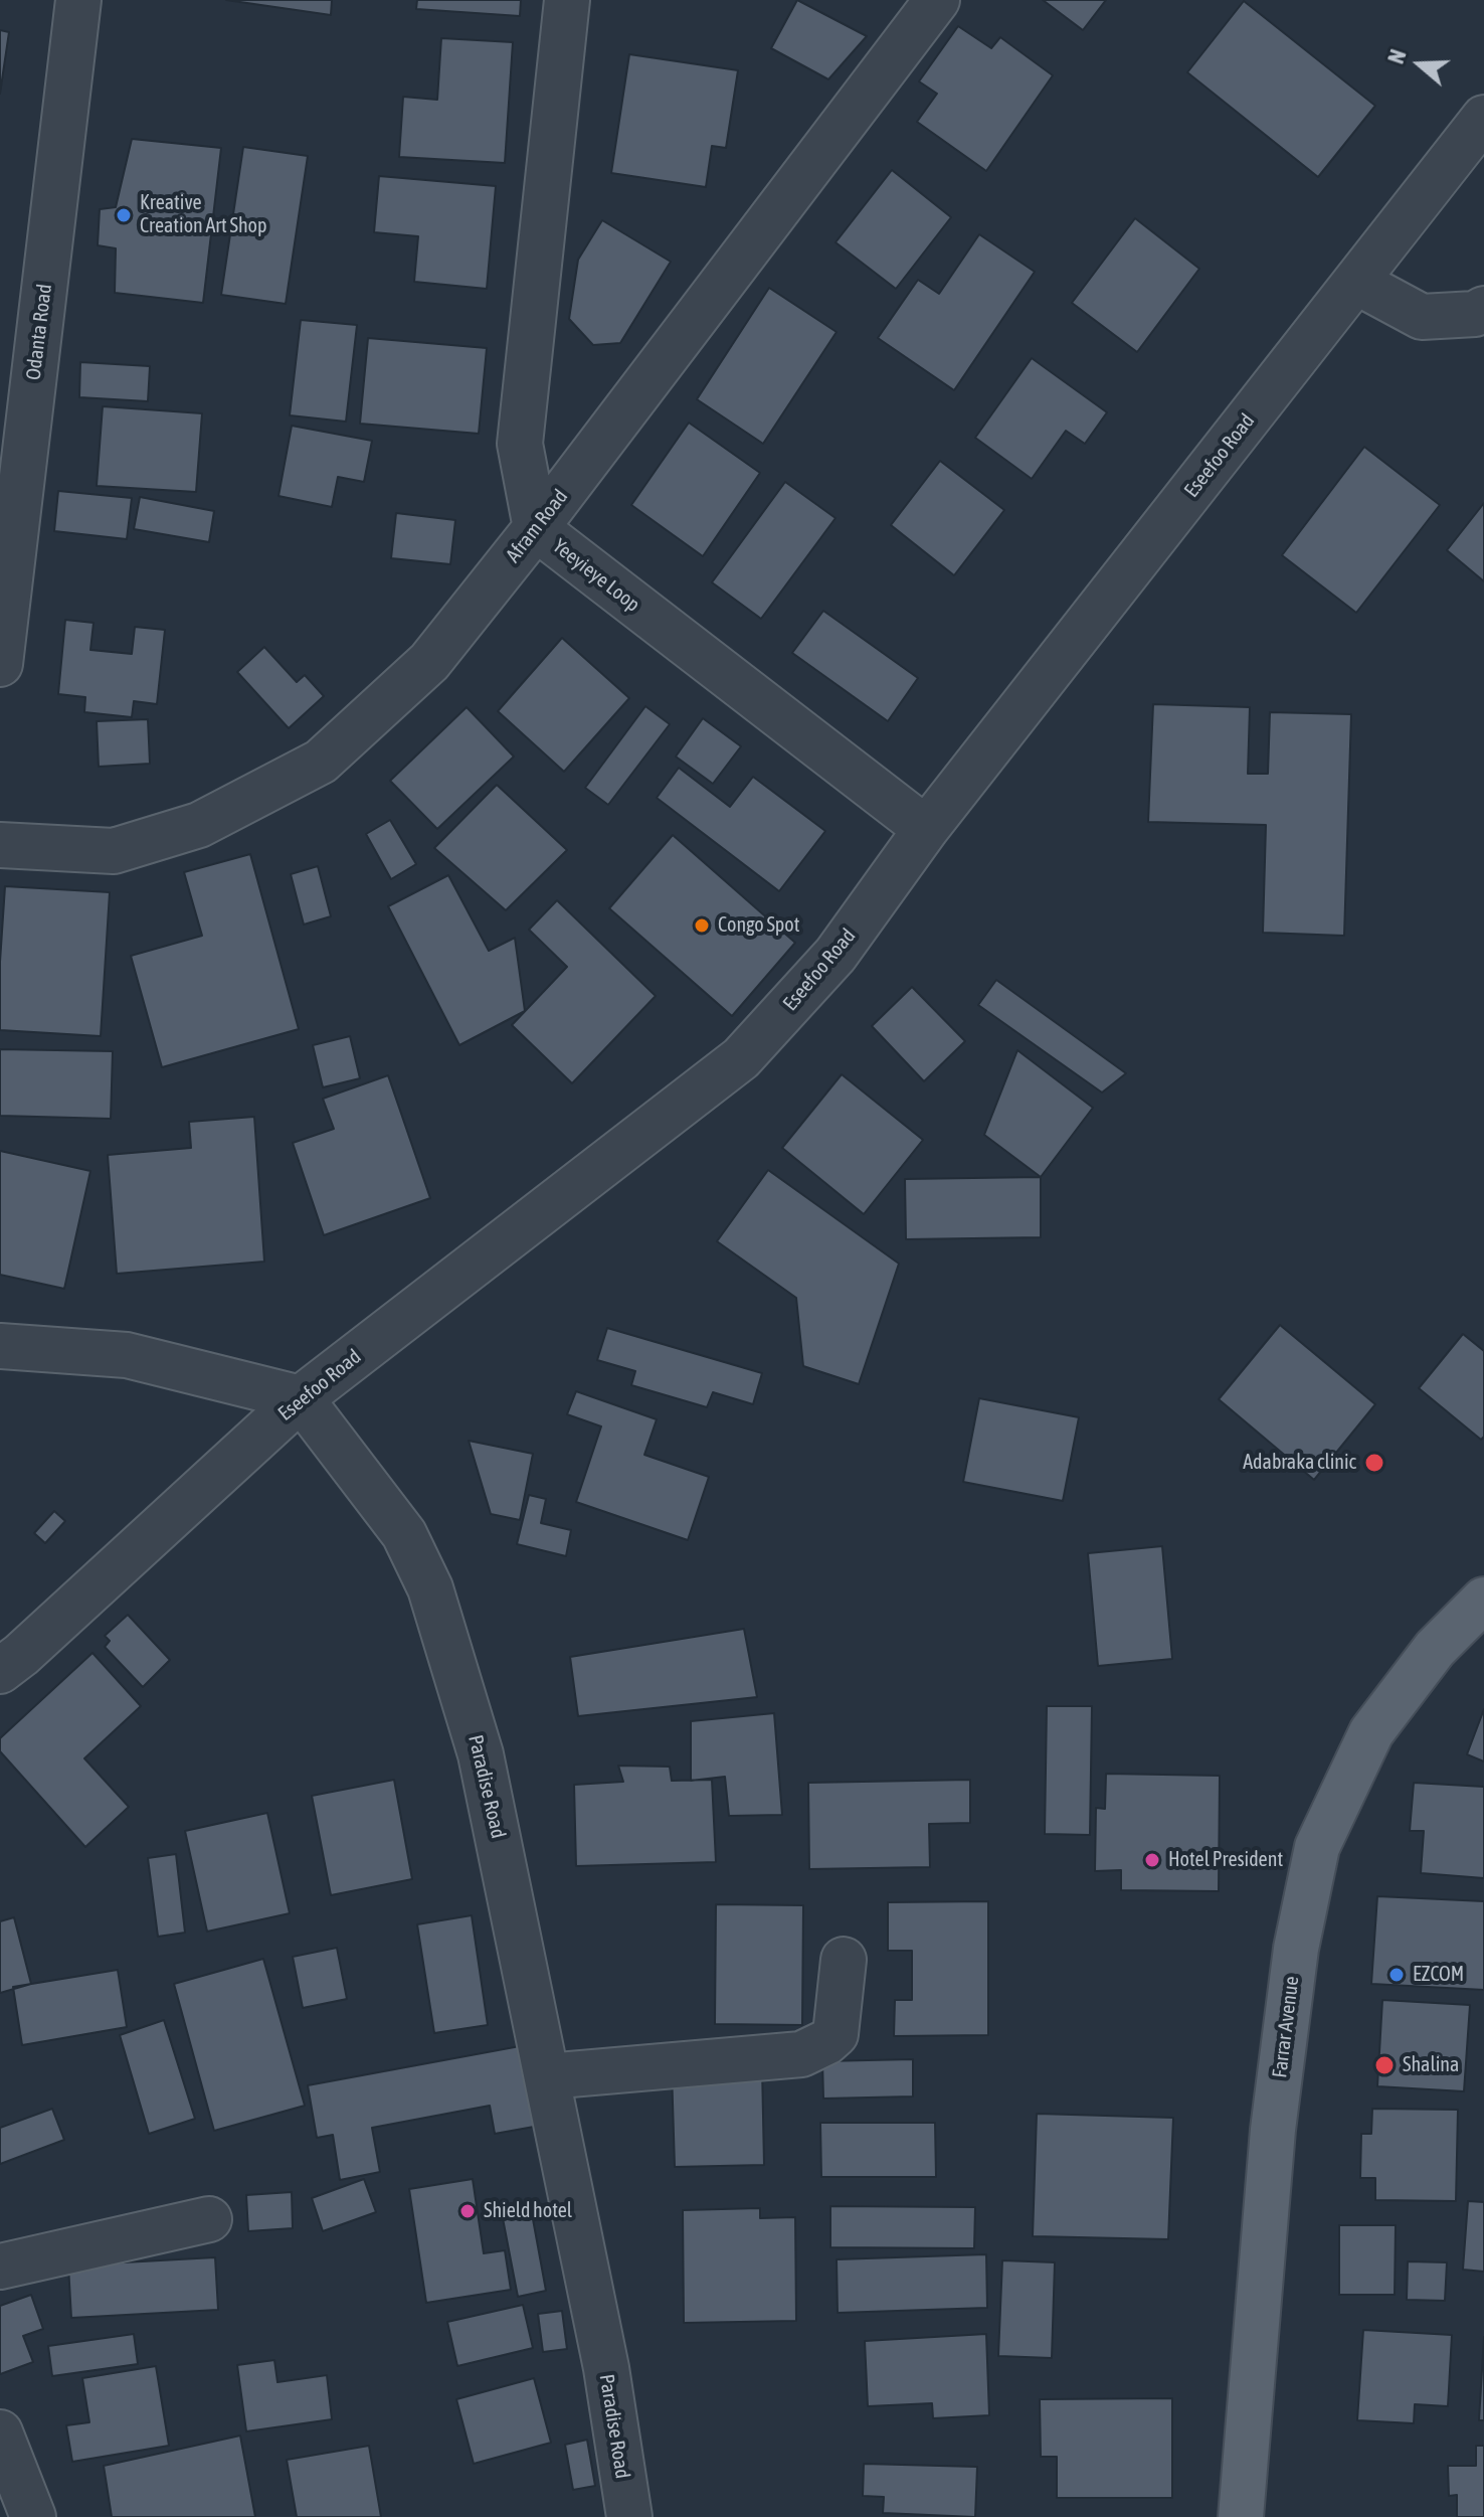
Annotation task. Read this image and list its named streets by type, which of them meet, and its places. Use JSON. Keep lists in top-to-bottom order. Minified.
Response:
{"streets":{"main road":["Farrar Avenue"],"street":["Odanta Road","Eseefoo Road","Afram Road","Yeeyieye Loop","Paradise Road"]},"crossings":[["Eseefoo Road","Yeeyieye Loop"],["Eseefoo Road","Paradise Road"],["Afram Road","Yeeyieye Loop"]],"places":["Kreative Creation Art Shop","Congo Spot","Adabraka clinic","Hotel President","EZCOM","Shalina","Shield hotel"],"north":"left"}
